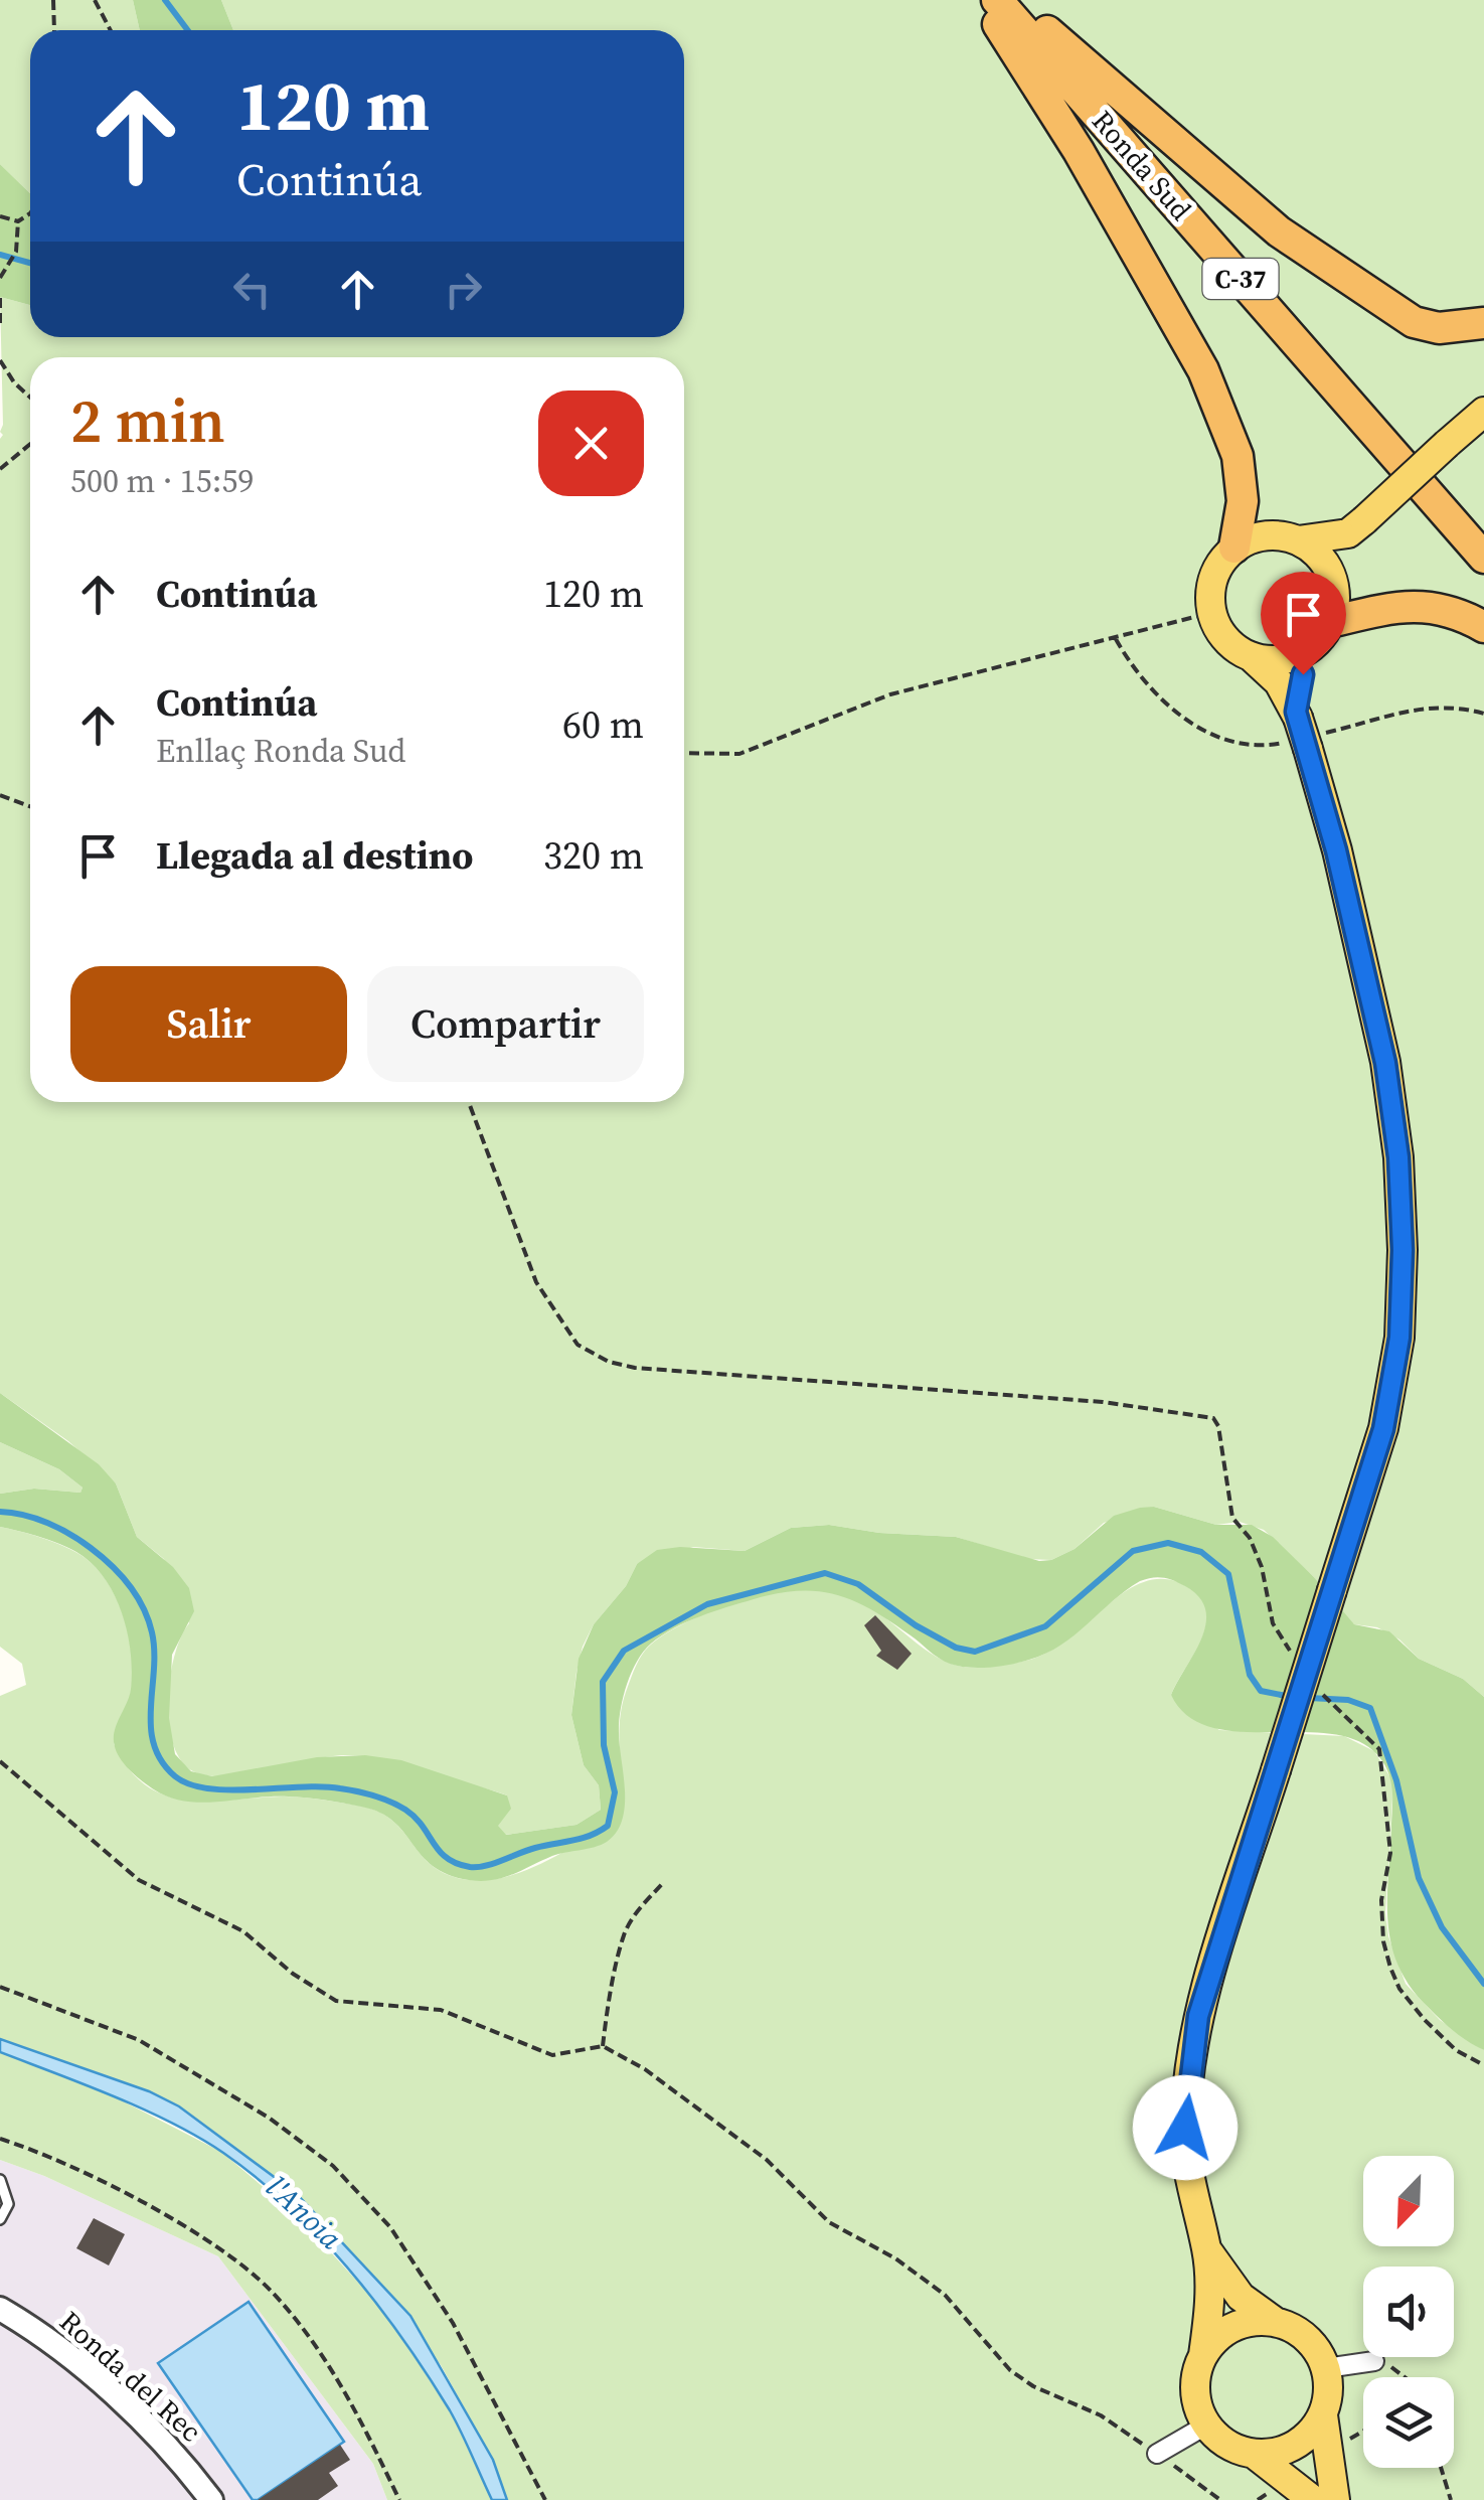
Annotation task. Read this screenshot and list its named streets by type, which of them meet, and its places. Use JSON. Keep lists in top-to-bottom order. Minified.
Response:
{"streets":{"highway":["Ronda Sud","C-37"],"street":["Ronda del Rec"]},"water":["l'Anoia"],"north":"bottom left","page":{"turn":["120 m","Continúa"],"heading":["2 min","500 m · 15:59"],"list":[{"name":"Continúa","value":"120 m"},{"name":"Continúa","note":"Enllaç Ronda Sud","value":"60 m"},{"name":"Llegada al destino","value":"320 m"}],"buttons":["Salir","Compartir"]}}
